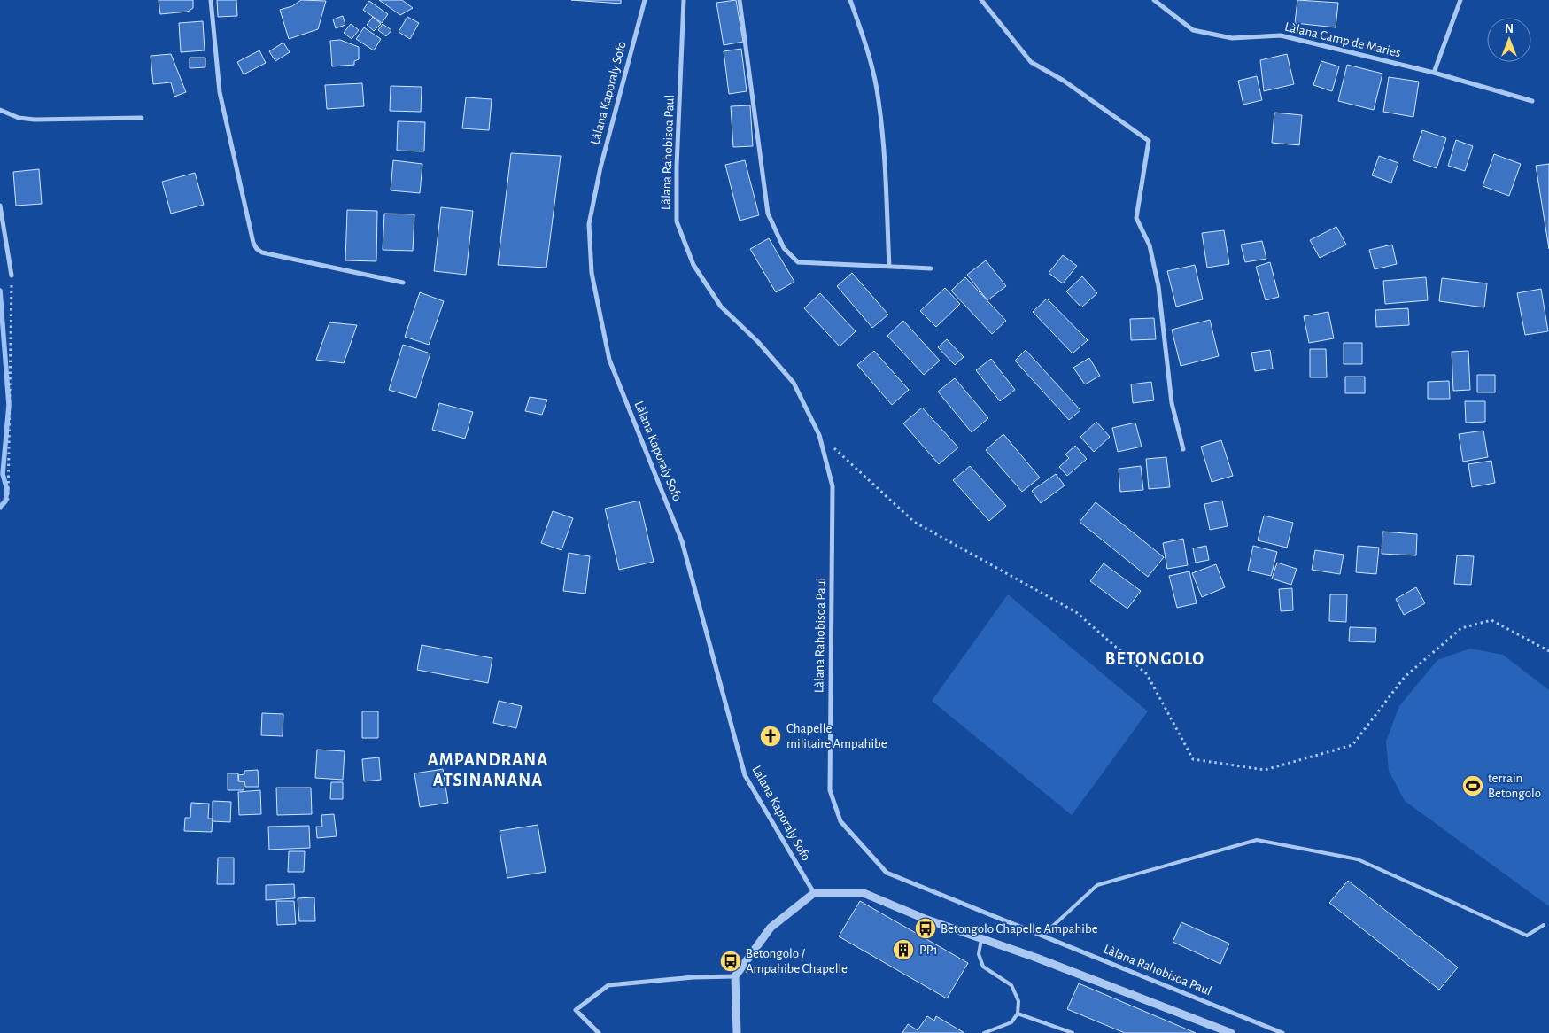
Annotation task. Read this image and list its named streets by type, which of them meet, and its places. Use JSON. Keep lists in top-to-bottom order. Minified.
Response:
{"streets":{"street":["Làlana Camp de Maries","Làlana Kaporaly Sofo","Làlana Rahobisoa Paul"]},"districts":["BETONGOLO","AMPANDRANA ATSINANANA"],"places":{"church":["Chapelle militaire Ampahibe"],"sports":["terrain Betongolo"],"bus stop":["Betongolo Chapelle Ampahibe","Betongolo / Ampahibe Chapelle"],"building":["PP1"]},"north":"top"}
